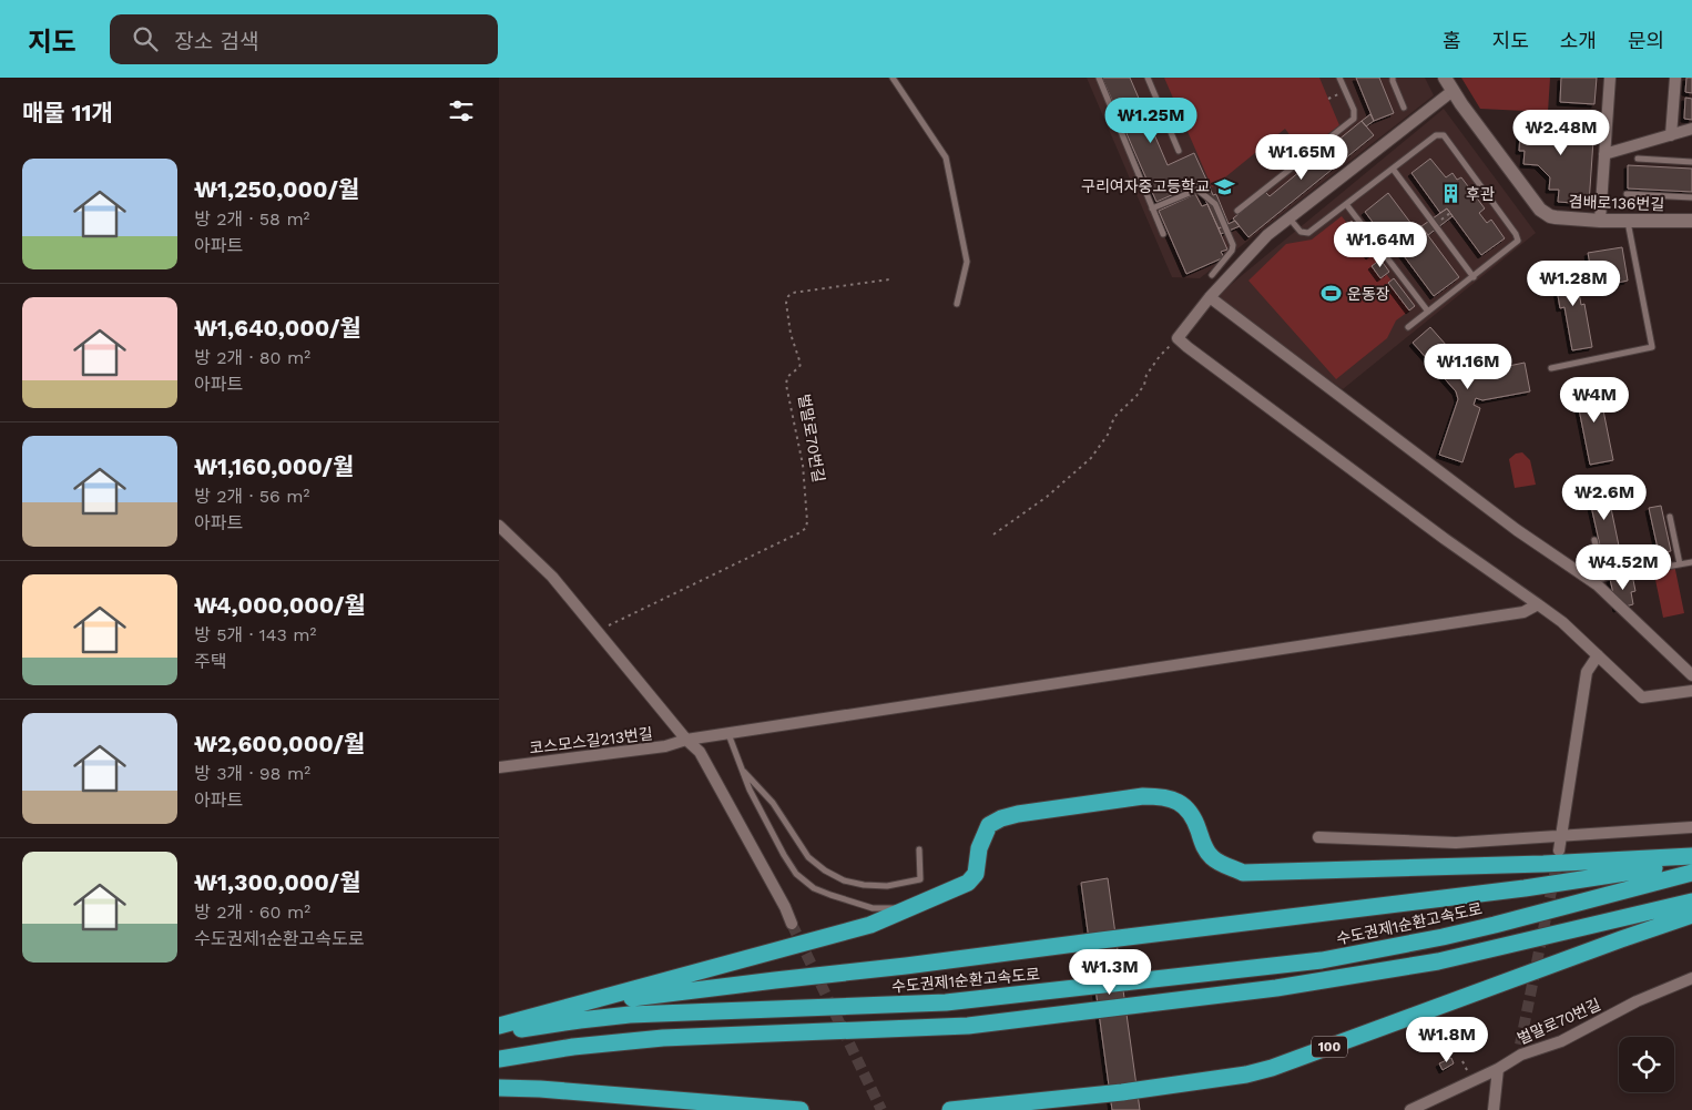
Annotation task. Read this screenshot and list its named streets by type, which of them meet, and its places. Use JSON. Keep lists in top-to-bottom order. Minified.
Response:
{"streets":{"highway":["수도권제1순환고속도로","100"],"street":["겸배로136번길","벌말로70번길","코스모스길213번길"]},"places":{"school or university":["구리여자중고등학교"],"building":["후관"],"sports":["운동장"]},"page":{"header":"지도","search":"장소 검색","nav":["홈","지도","소개","문의"],"heading":"매물 11개","price":["₩1.25M","₩2.48M","₩1.65M","₩1.64M","₩1.28M","₩1.16M","₩4M","₩2.6M","₩4.52M","₩1.3M","₩1.8M"],"list":[{"name":"₩1,250,000/월","note":"방 2개 · 58 m² · 아파트"},{"name":"₩1,640,000/월","note":"방 2개 · 80 m² · 아파트"},{"name":"₩1,160,000/월","note":"방 2개 · 56 m² · 아파트"},{"name":"₩4,000,000/월","note":"방 5개 · 143 m² · 주택"},{"name":"₩2,600,000/월","note":"방 3개 · 98 m² · 아파트"},{"name":"₩1,300,000/월","note":"방 2개 · 60 m² · 수도권제1순환고속도로"}]}}
